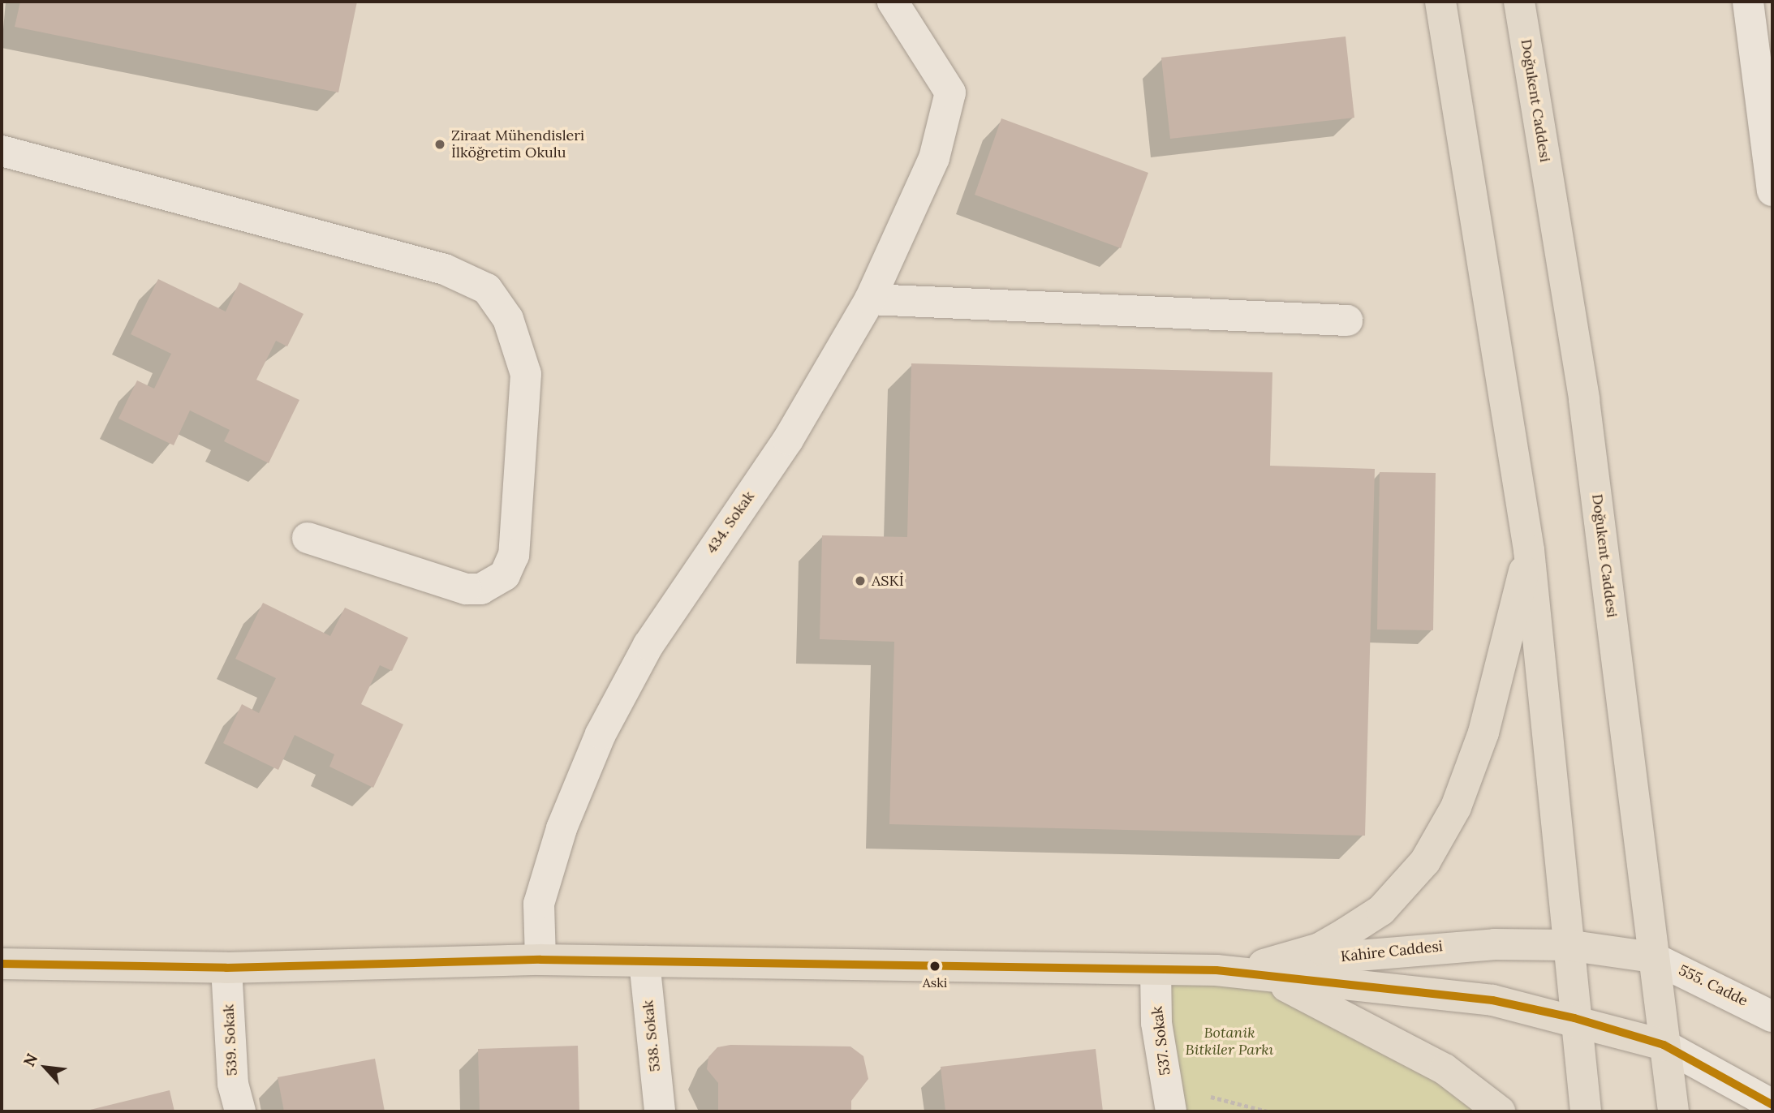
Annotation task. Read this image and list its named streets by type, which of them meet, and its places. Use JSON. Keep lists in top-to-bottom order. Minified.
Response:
{"streets":{"main road":["Doğukent Caddesi","Kahire Caddesi"],"street":["434. Sokak","555. Cadde","538. Sokak","539. Sokak","537. Sokak"]},"crossings":[["Doğukent Caddesi","Kahire Caddesi"],["Doğukent Caddesi","555. Cadde"],["434. Sokak","Kahire Caddesi"],["Kahire Caddesi","555. Cadde"],["Kahire Caddesi","538. Sokak"],["Kahire Caddesi","539. Sokak"],["Kahire Caddesi","537. Sokak"]],"parks":["Botanik Bitkiler Parkı"],"places":["Ziraat Mühendisleri İlköğretim Okulu","ASKİ","Aski"],"north":"top left"}
